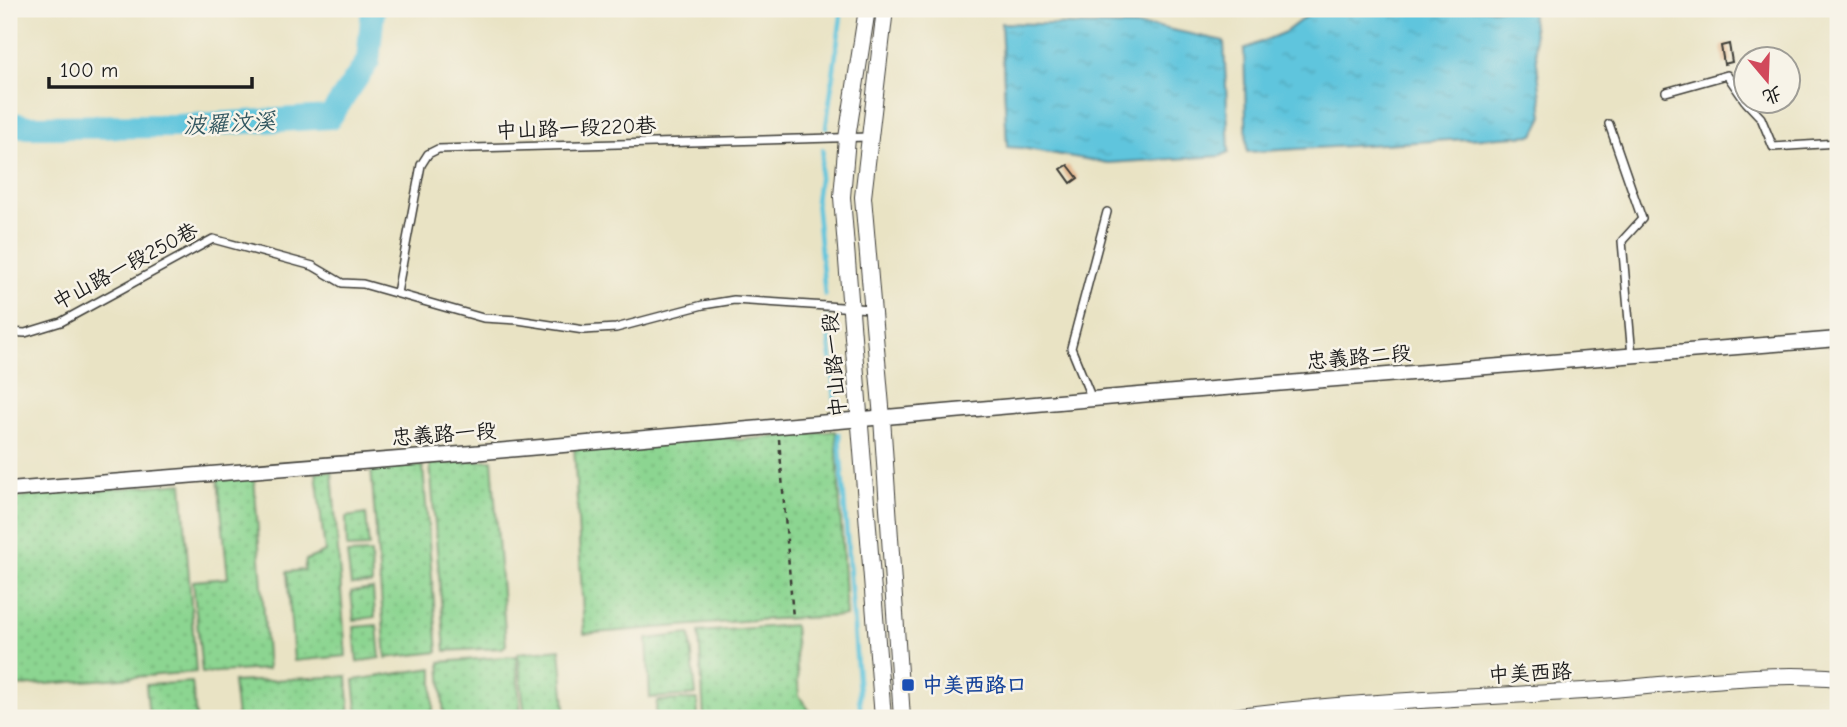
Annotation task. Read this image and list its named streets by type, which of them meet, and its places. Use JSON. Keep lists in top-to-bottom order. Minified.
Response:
{"streets":{"street":["忠義路二段","中山路一段","忠義路一段","中美西路"],"lane":["中山路一段220巷","中山路一段250巷"]},"crossings":[["中山路一段220巷","中山路一段250巷"],["中山路一段220巷","中山路一段"],["中山路一段250巷","中山路一段"],["忠義路二段","中山路一段"],["忠義路二段","忠義路一段"],["中山路一段","忠義路一段"]],"water":["波羅汶溪"],"places":{"transit":["中美西路口"]},"scale_bar":"100 m","north":"bottom"}
